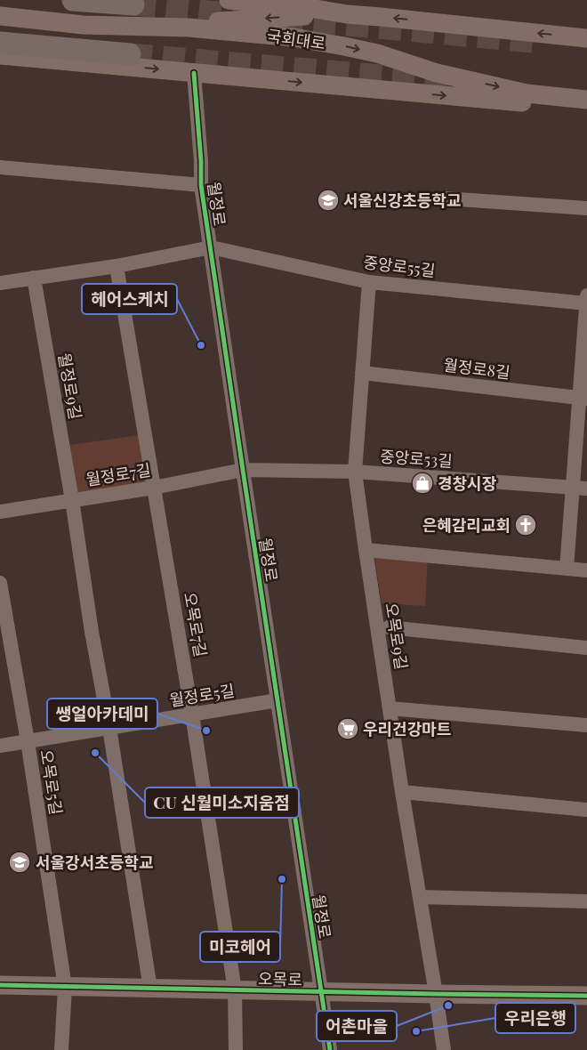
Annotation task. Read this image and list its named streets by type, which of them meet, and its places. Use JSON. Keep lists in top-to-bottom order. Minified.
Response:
{"streets":{"main road":["국회대로","오목로"],"street":["월정로","중앙로55길","월정로8길","월정로9길","중앙로53길","월정로7길","오목로7길","오목로9길","월정로5길","오목로5길"]},"crossings":[["월정로","중앙로55길"],["월정로","중앙로53길"],["월정로","월정로7길"],["월정로","월정로5길"],["월정로","오목로"],["중앙로55길","오목로9길"],["월정로8길","오목로9길"],["월정로9길","월정로7길"],["월정로9길","월정로5길"],["중앙로53길","월정로7길"],["중앙로53길","오목로9길"],["월정로7길","오목로7길"],["오목로7길","월정로5길"],["오목로7길","오목로"],["오목로9길","오목로"],["월정로5길","오목로5길"],["오목로5길","오목로"]],"places":{"school or university":["서울신강초등학교","서울강서초등학교"],"other":["헤어스케치","쌩얼아카데미","CU 신월미소지움점","미코헤어","어촌마을","우리은행"],"shop":["경창시장"],"church":["은혜감리교회"],"supermarket":["우리건강마트"]}}
